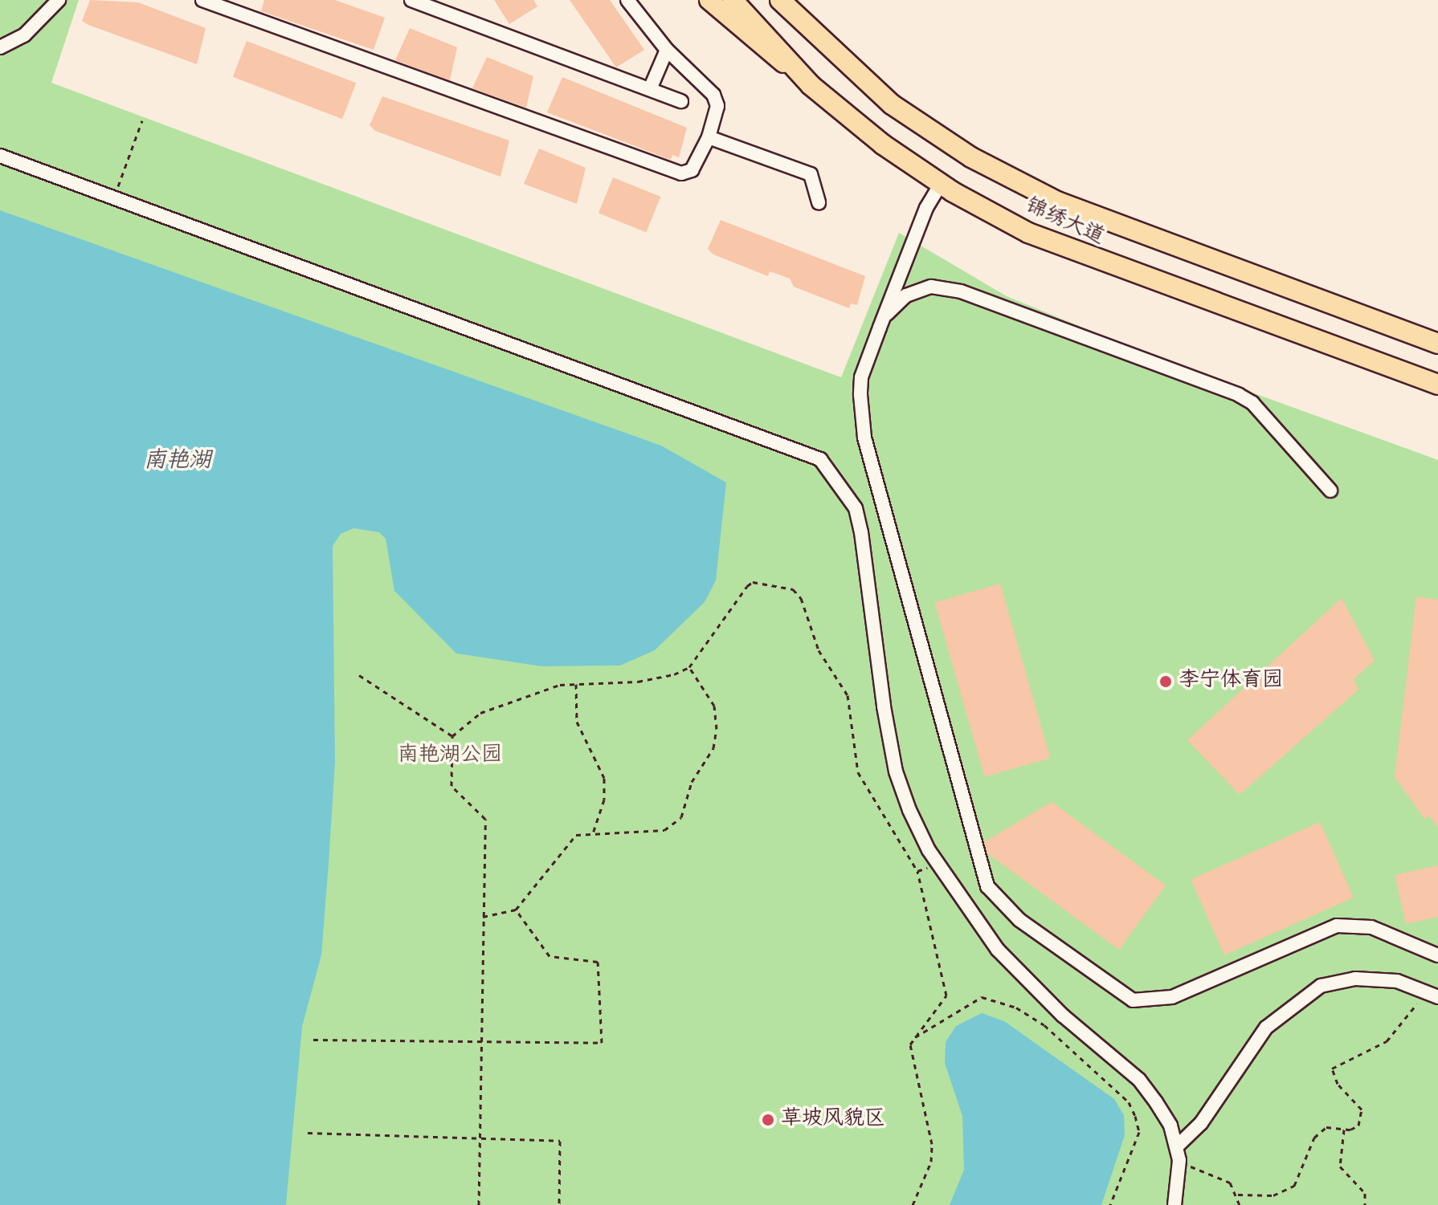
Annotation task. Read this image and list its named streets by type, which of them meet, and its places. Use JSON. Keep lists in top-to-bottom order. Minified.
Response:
{"streets":{"highway":["锦绣大道"]},"water":["南艳湖"],"parks":["南艳湖公园"],"places":["李宁体育园","草坡风貌区"]}
